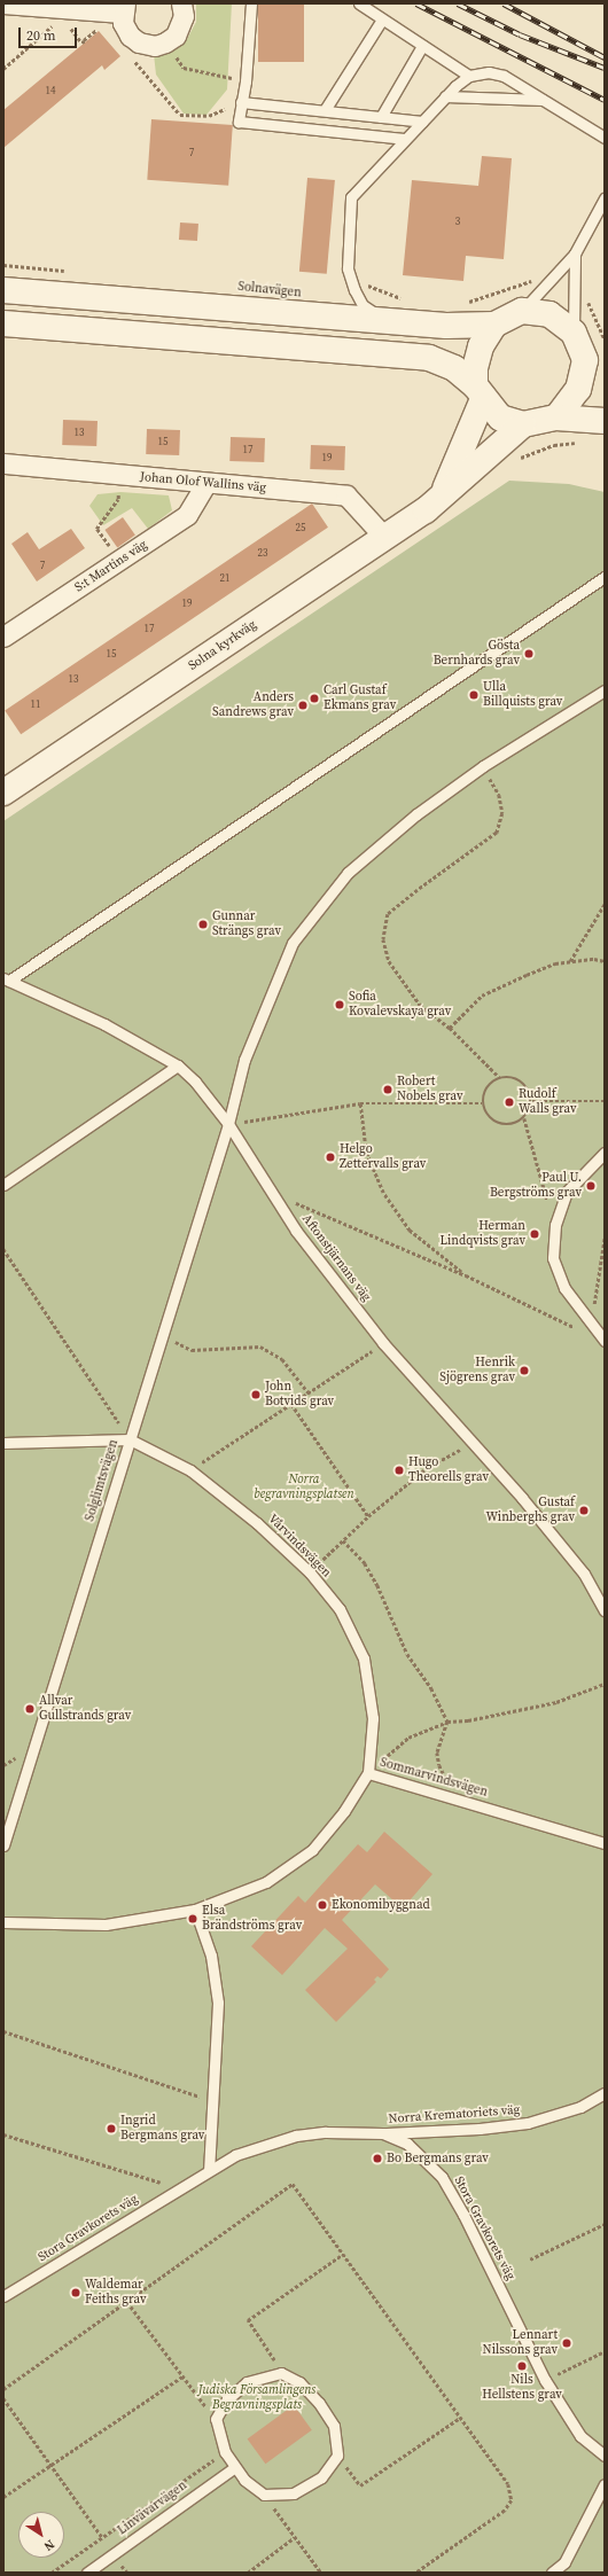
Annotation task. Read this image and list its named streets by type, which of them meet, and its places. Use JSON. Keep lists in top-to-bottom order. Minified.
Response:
{"streets":{"main road":["Solnavägen","Solna kyrkväg"],"street":["Johan Olof Wallins väg","S:t Martins väg"],"lane":["Aftonstjärnans väg","Solglimtsvägen","Vårvindsvägen","Sommarvindsvägen","Norra Krematoriets väg","Stora Gravkorets väg","Linvävarvägen"]},"crossings":[["Solnavägen","Solna kyrkväg"],["Johan Olof Wallins väg","S:t Martins väg"],["Johan Olof Wallins väg","Solna kyrkväg"],["Aftonstjärnans väg","Solglimtsvägen"],["Solglimtsvägen","Vårvindsvägen"],["Vårvindsvägen","Sommarvindsvägen"],["Norra Krematoriets väg","Stora Gravkorets väg"]],"parks":["Norra begravningsplatsen","Judiska Församlingens Begravningsplats"],"places":["Gösta Bernhards grav","Ulla Billquists grav","Carl Gustaf Ekmans grav","Anders Sandrews grav","Gunnar Strängs grav","Sofia Kovalevskaya grav","Robert Nobels grav","Rudolf Walls grav","Helgo Zettervalls grav","Paul U. Bergströms grav","Herman Lindqvists grav","Henrik Sjögrens grav","John Botvids grav","Hugo Theorells grav","Gustaf Winberghs grav","Allvar Gullstrands grav","Ekonomibyggnad","Elsa Brändströms grav","Ingrid Bergmans grav","Bo Bergmans grav","Waldemar Feiths grav","Lennart Nilssons grav","Nils Hellstens grav"],"house_numbers":["14","7","3","13","15","17","19","25","23","7","21","19","17","15","13","11"],"scale_bar":"20 m","north":"bottom right"}
